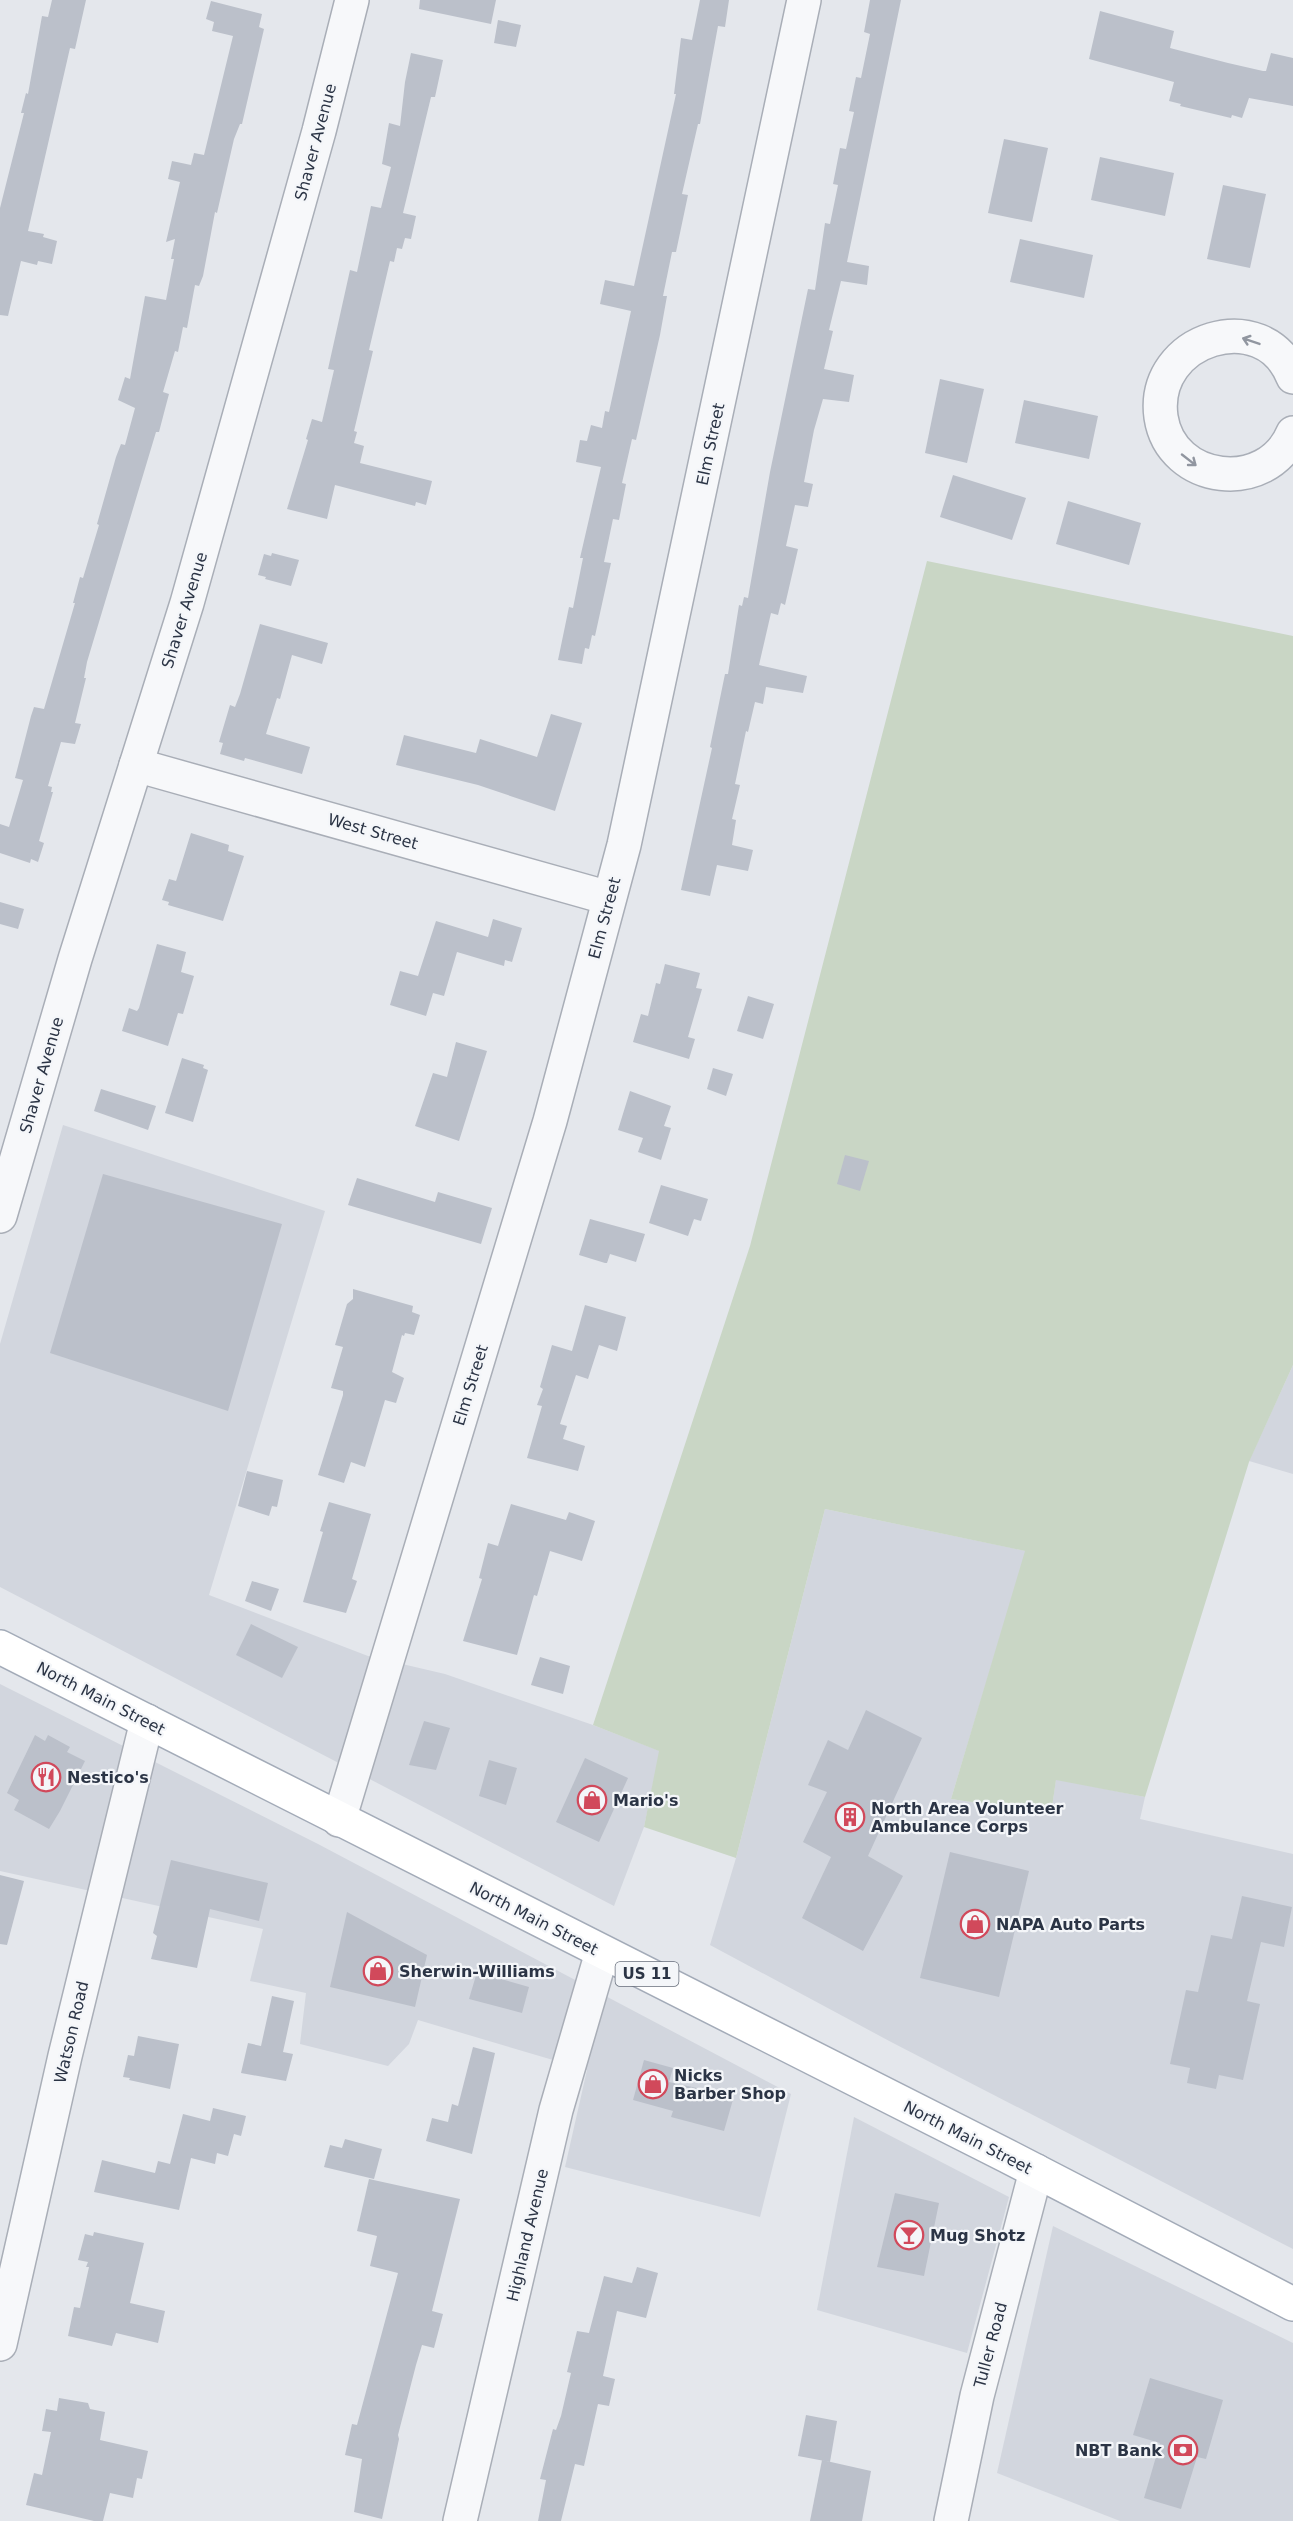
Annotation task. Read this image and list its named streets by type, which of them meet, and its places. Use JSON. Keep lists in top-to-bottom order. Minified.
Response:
{"streets":{"main road":["North Main Street","US 11"],"street":["Shaver Avenue","Elm Street","West Street","Watson Road","Highland Avenue","Tuller Road"]},"crossings":[["Shaver Avenue","West Street"],["Elm Street","West Street"],["Elm Street","North Main Street"],["North Main Street","Watson Road"],["North Main Street","Highland Avenue"],["North Main Street","Tuller Road"]],"places":{"restaurant":["Nestico's"],"shop":["Mario's","NAPA Auto Parts","Sherwin-Williams","Nicks Barber Shop"],"building":["North Area Volunteer Ambulance Corps"],"bar":["Mug Shotz"],"bank":["NBT Bank"]}}
